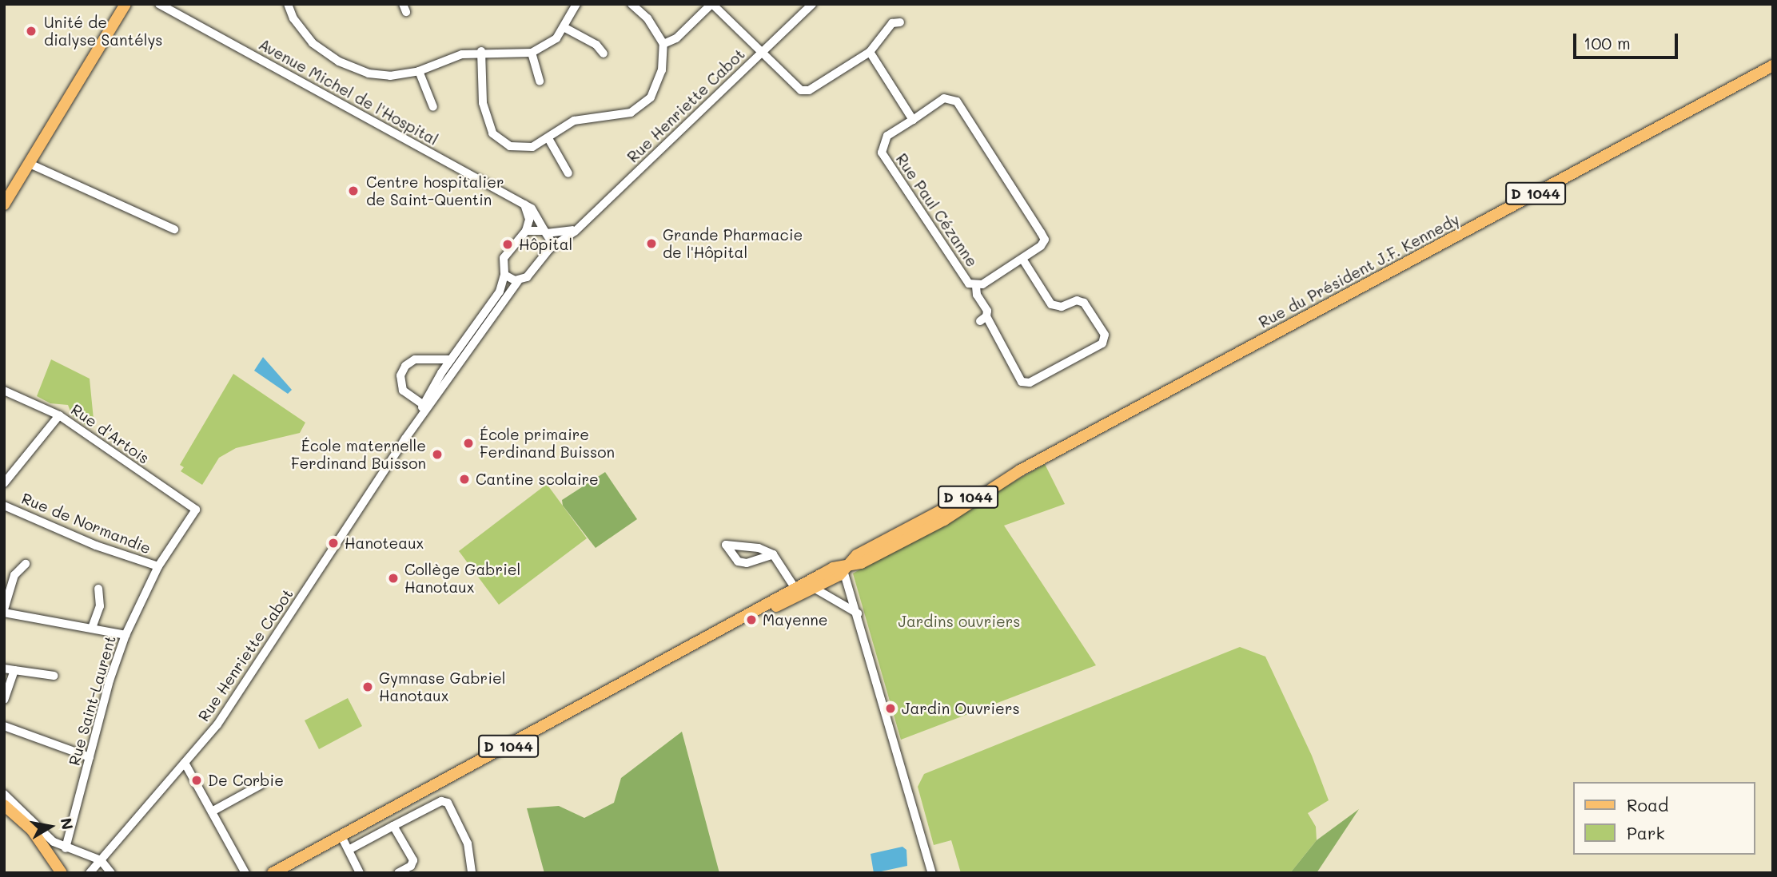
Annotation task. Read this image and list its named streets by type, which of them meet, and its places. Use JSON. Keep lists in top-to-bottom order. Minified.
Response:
{"streets":{"main road":["D 1044","Rue du Président J.F. Kennedy"],"street":["Avenue Michel de l'Hospital","Rue Henriette Cabot","Rue Paul Cézanne","Rue d'Artois","Rue de Normandie","Rue Saint-Laurent"]},"crossings":[["Rue d'Artois","Rue Saint-Laurent"],["Rue de Normandie","Rue Saint-Laurent"]],"parks":["Jardins ouvriers"],"places":["Unité de dialyse Santélys","Centre hospitalier de Saint-Quentin","Grande Pharmacie de l'Hôpital","Hôpital","École primaire Ferdinand Buisson","École maternelle Ferdinand Buisson","Cantine scolaire","Hanoteaux","Collège Gabriel Hanotaux","Mayenne","Gymnase Gabriel Hanotaux","Jardin Ouvriers","De Corbie"],"legend":["Road","Park"],"scale_bar":"100 m","north":"right"}
